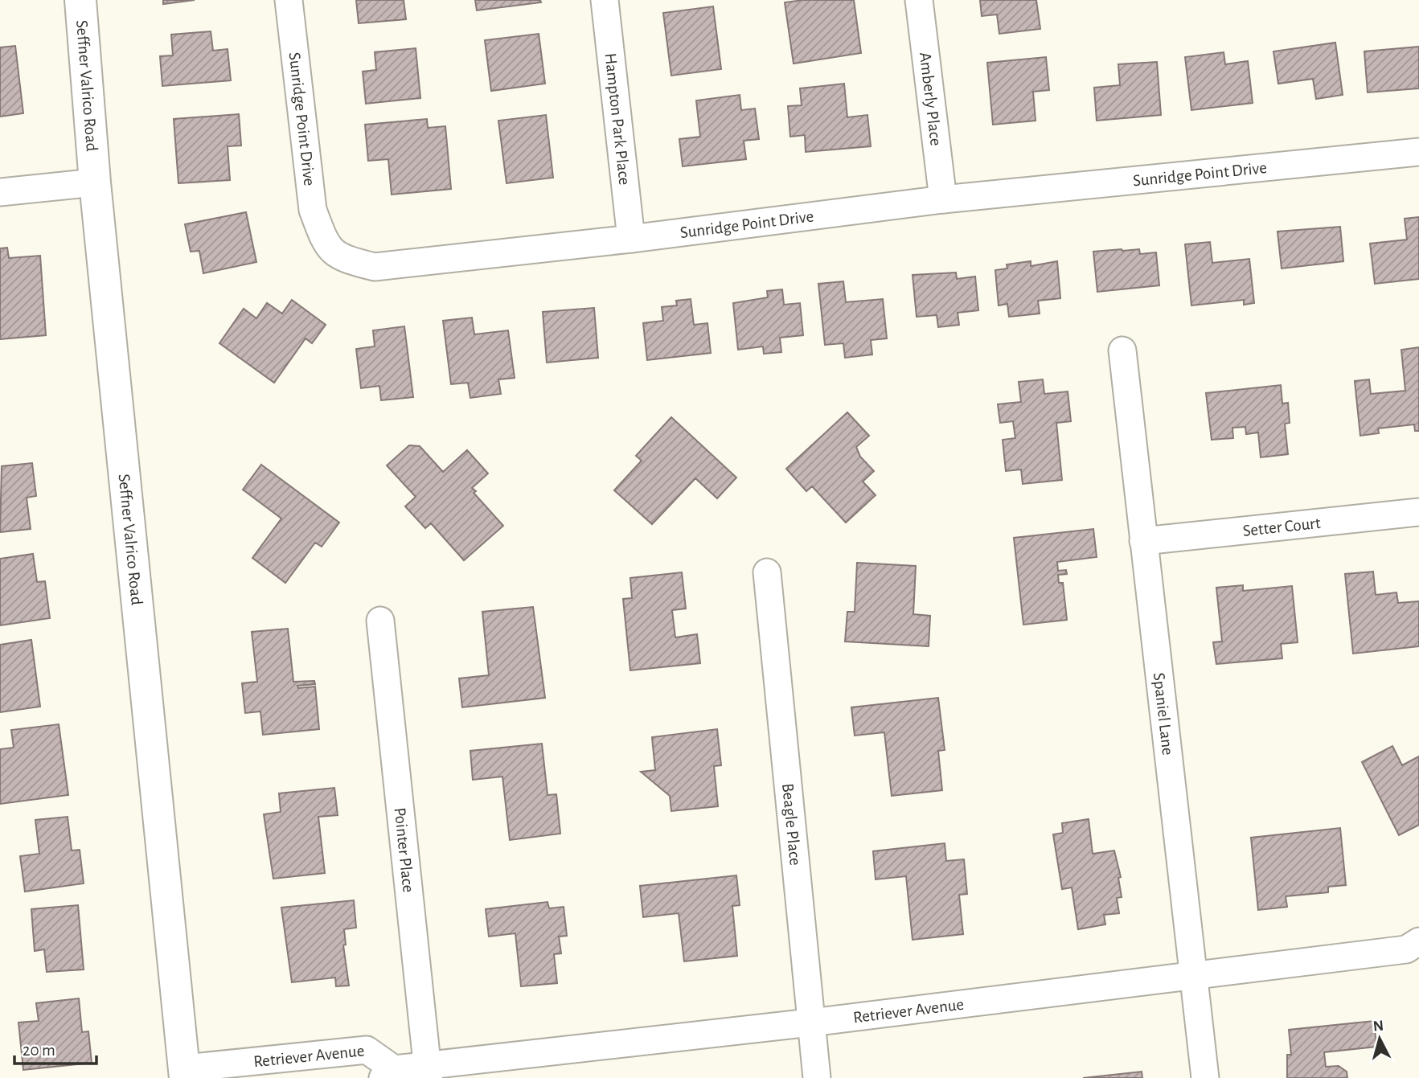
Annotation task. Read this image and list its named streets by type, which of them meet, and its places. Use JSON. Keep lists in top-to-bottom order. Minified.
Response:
{"streets":{"street":["Seffner Valrico Road","Amberly Place","Sunridge Point Drive","Hampton Park Place","Setter Court","Spaniel Lane","Beagle Place","Pointer Place","Retriever Avenue"]},"crossings":[["Seffner Valrico Road","Retriever Avenue"],["Amberly Place","Sunridge Point Drive"],["Sunridge Point Drive","Hampton Park Place"],["Setter Court","Spaniel Lane"],["Spaniel Lane","Retriever Avenue"],["Beagle Place","Retriever Avenue"],["Pointer Place","Retriever Avenue"]],"scale_bar":"20 m","north":"top"}
